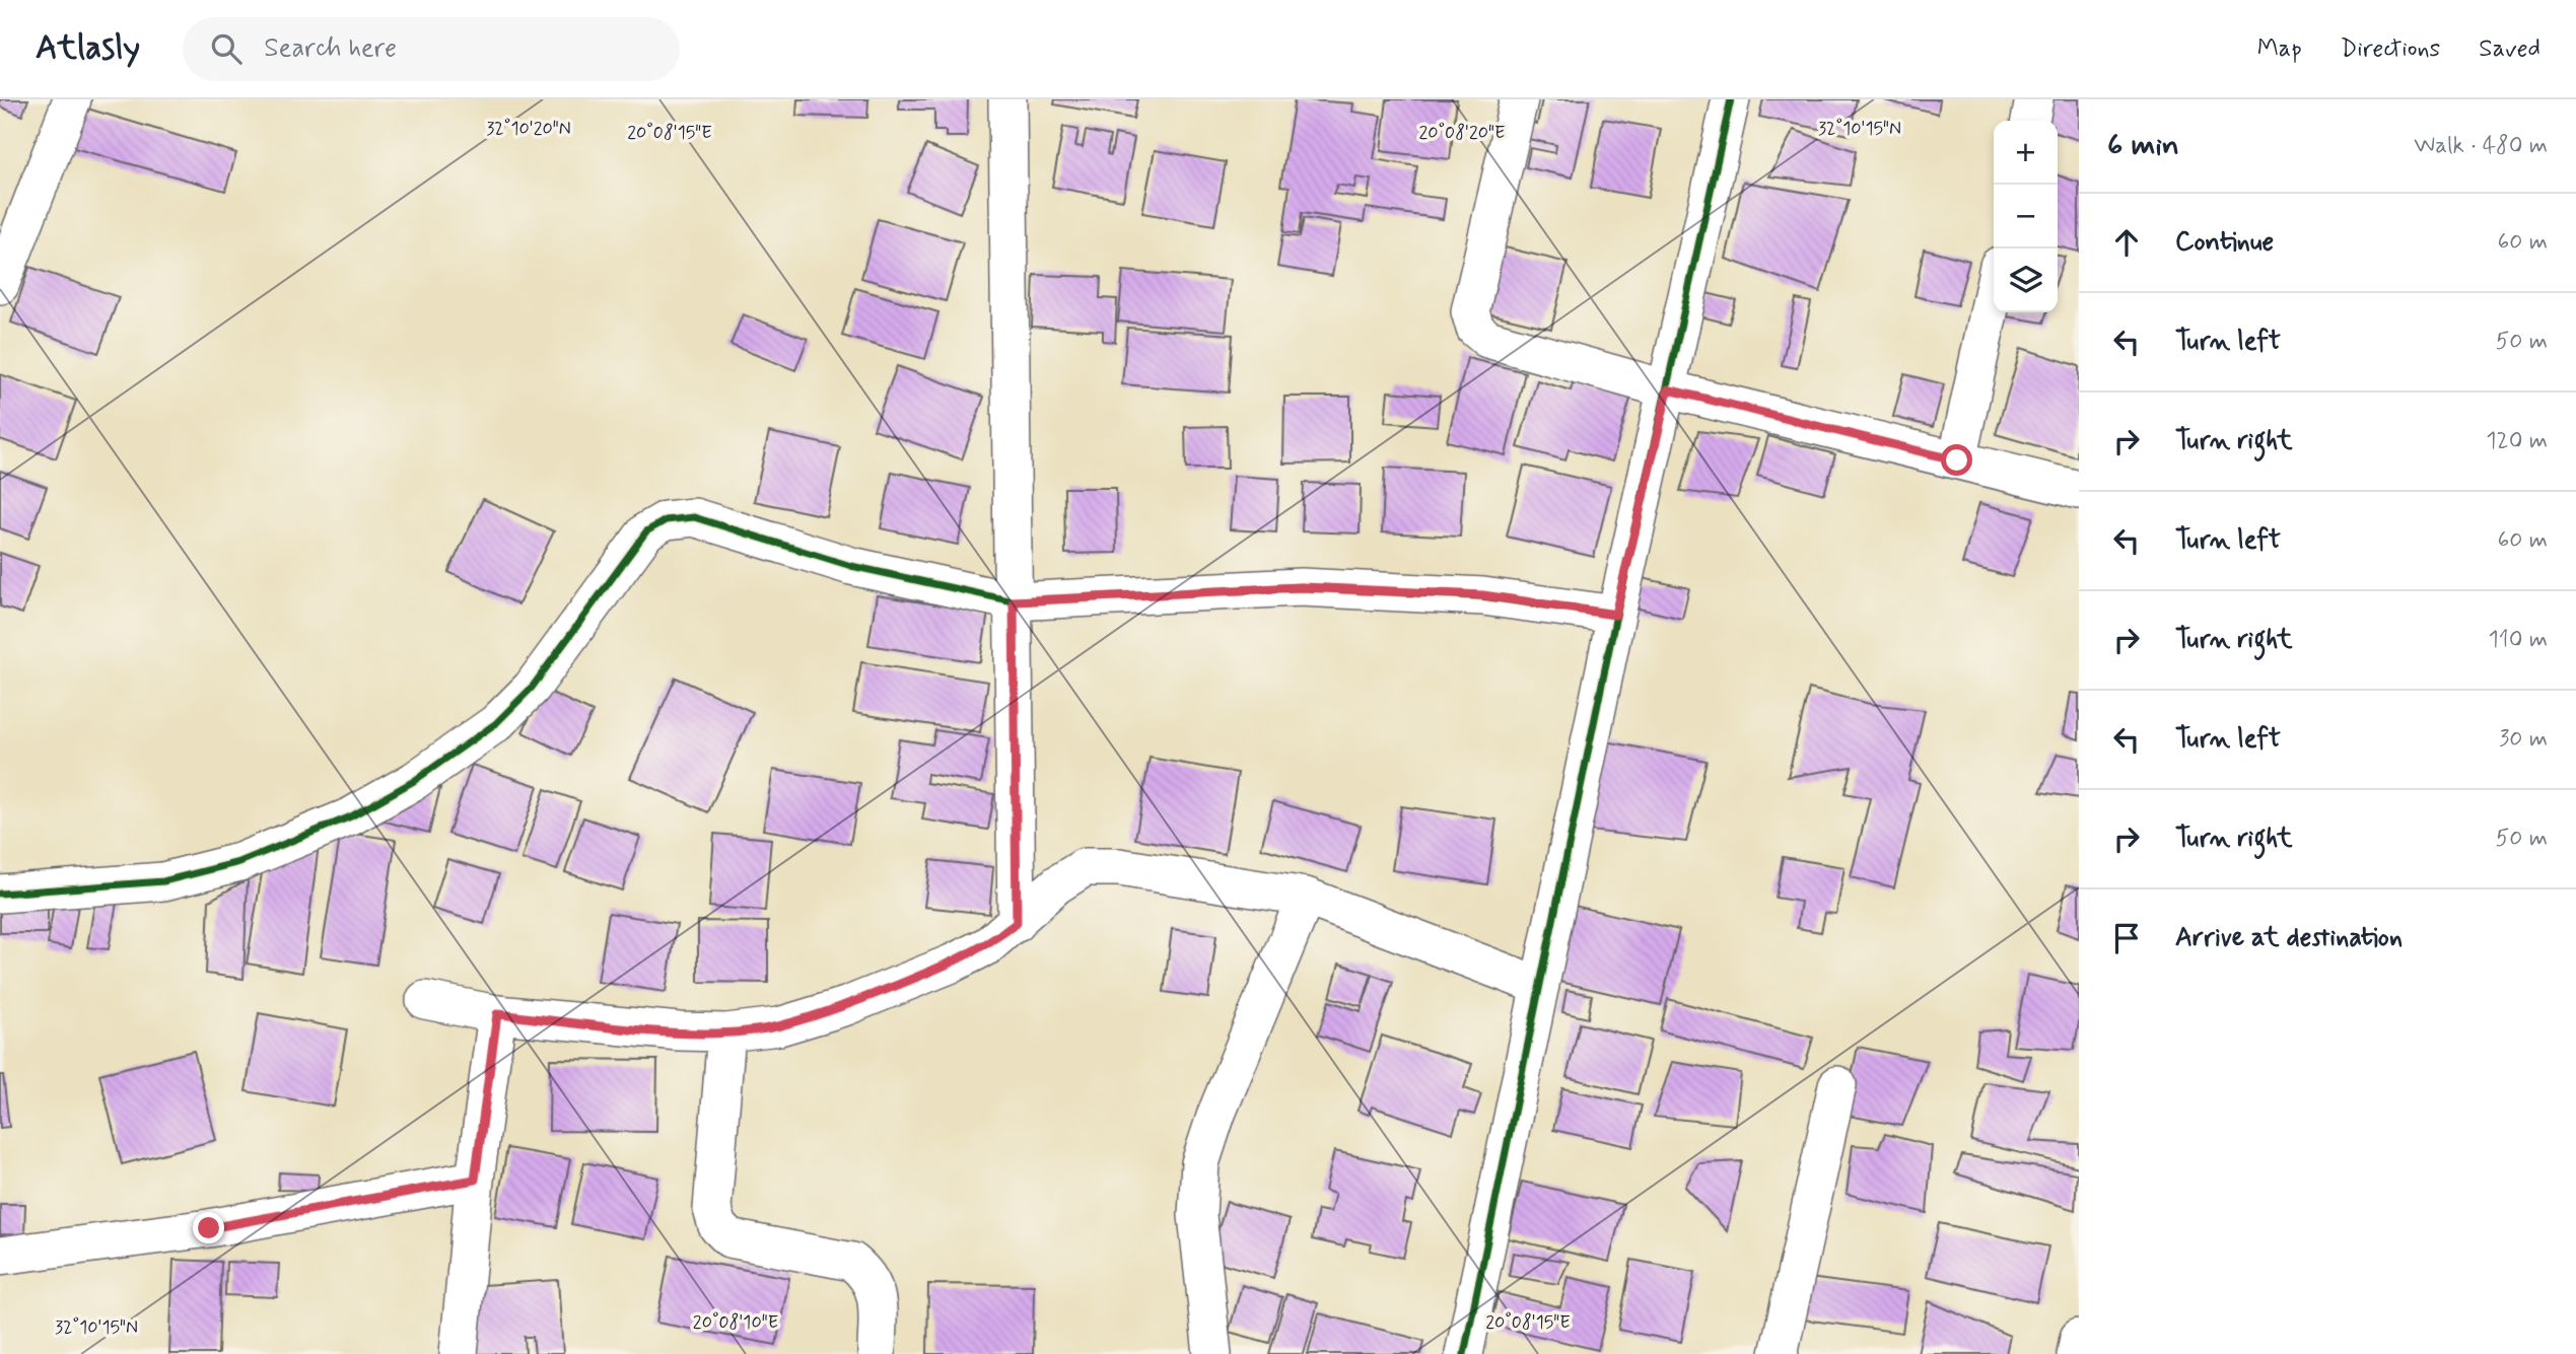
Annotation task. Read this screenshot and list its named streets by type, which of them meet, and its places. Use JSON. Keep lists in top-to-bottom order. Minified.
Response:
{"page":{"header":"Atlasly","search":"Search here","nav":["Map","Directions","Saved"],"heading":["6 min","Walk · 480 m"],"map_buttons":["+","−"],"list":[["Continue","60 m"],["Turn left","50 m"],["Turn right","120 m"],["Turn left","60 m"],["Turn right","110 m"],["Turn left","30 m"],["Turn right","50 m"],"Arrive at destination"]},"coordinates":["32°10'20\"N","32°10'15\"N","20°08'15\"E","20°08'20\"E","20°08'10\"E"]}
